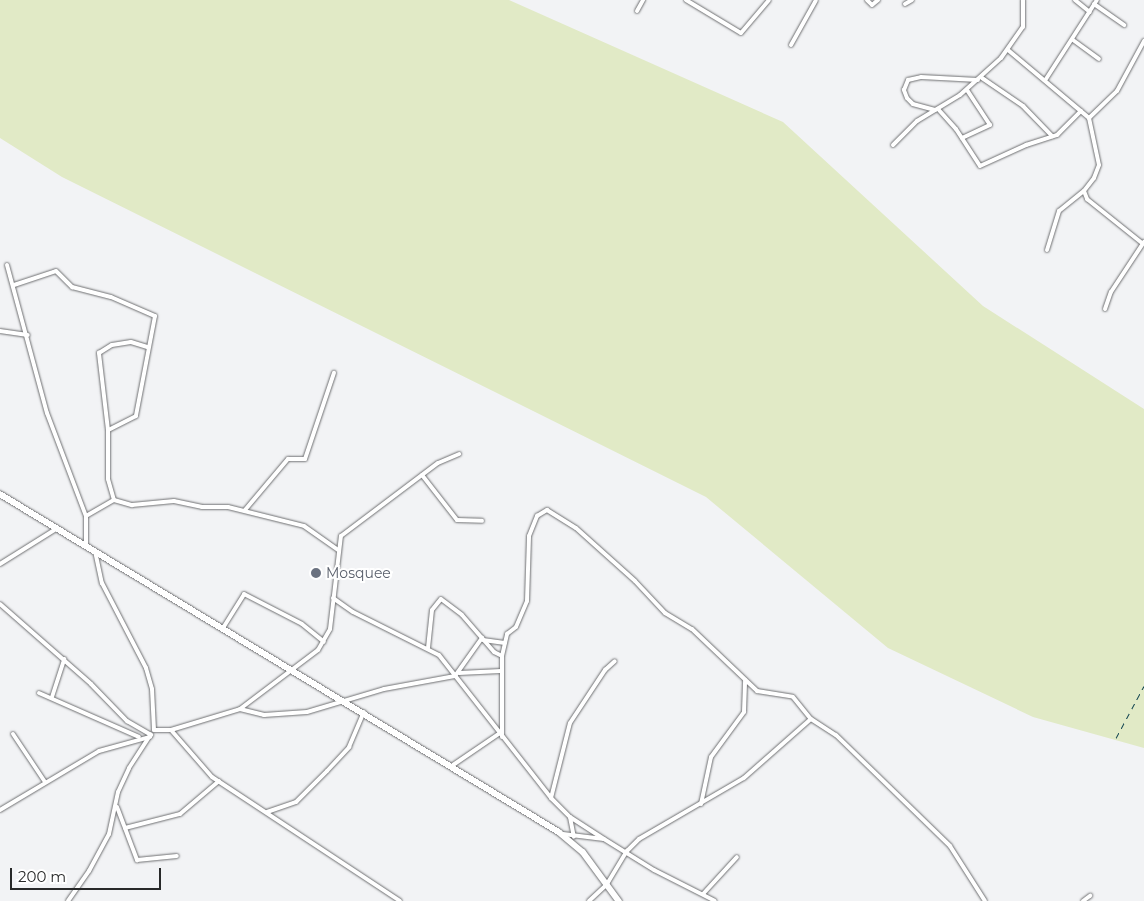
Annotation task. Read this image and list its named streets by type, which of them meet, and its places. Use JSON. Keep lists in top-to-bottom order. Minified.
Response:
{"places":["Mosquee"],"scale_bar":"200 m"}
